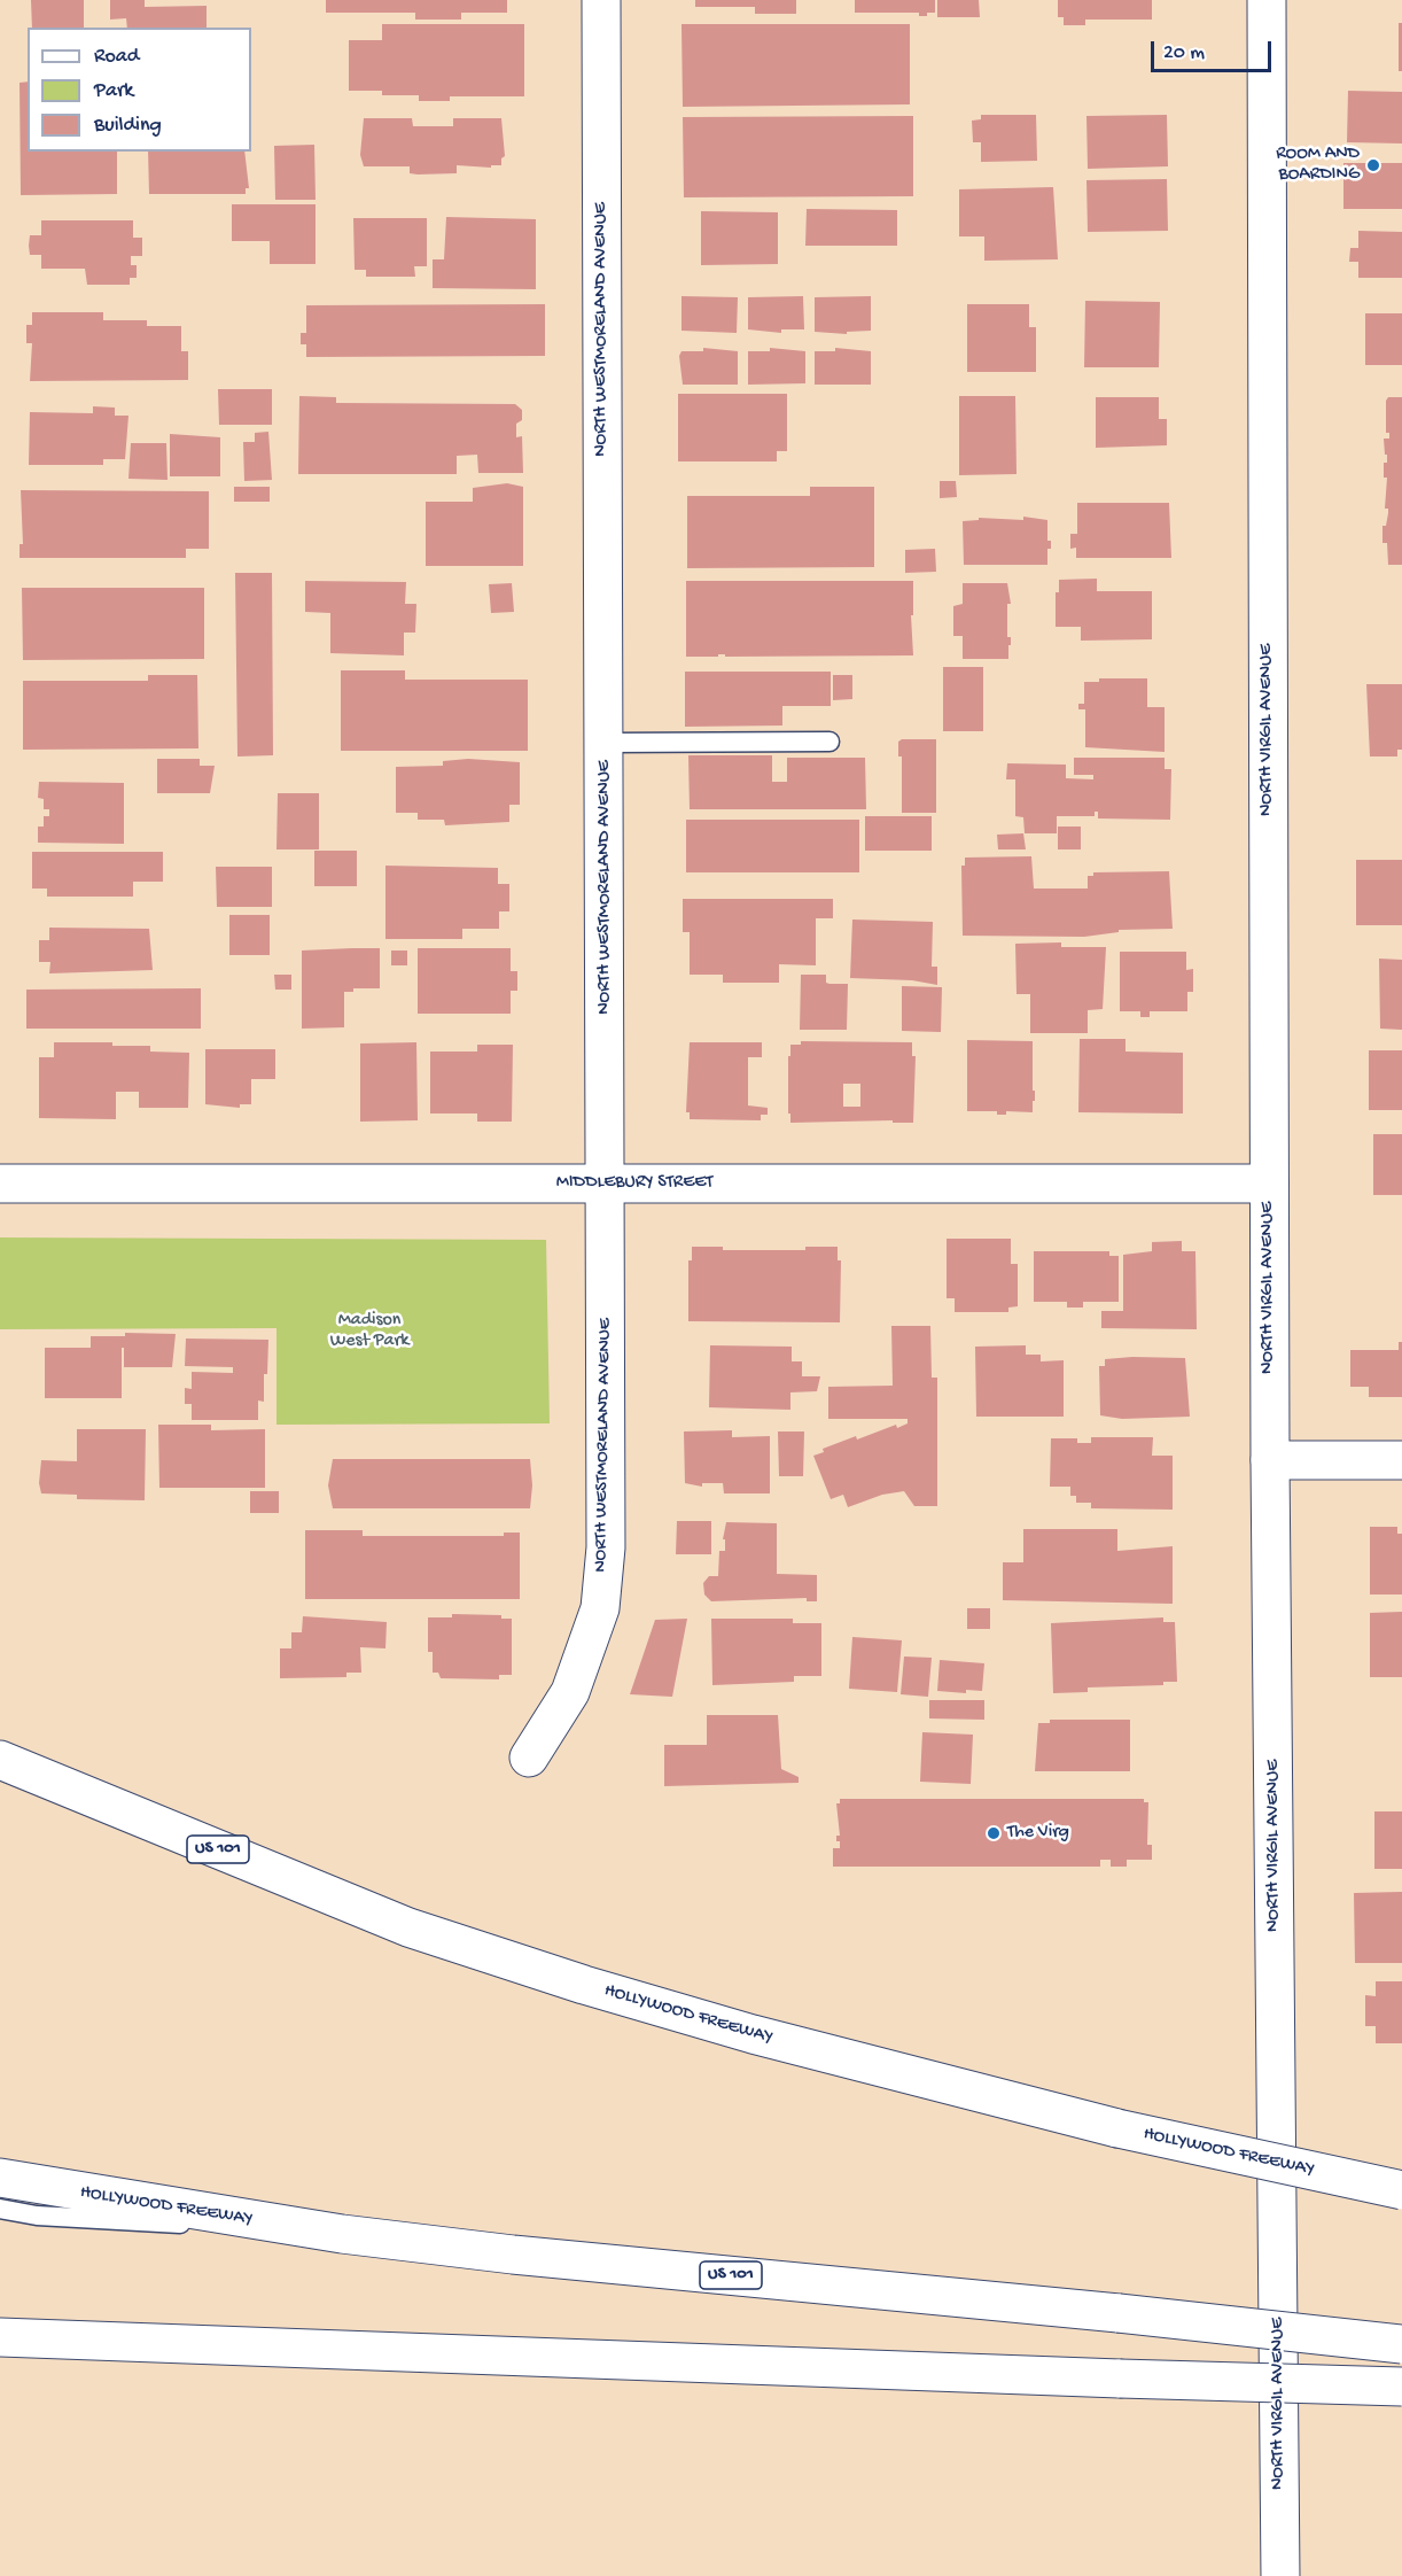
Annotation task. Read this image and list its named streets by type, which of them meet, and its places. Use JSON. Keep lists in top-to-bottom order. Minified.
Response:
{"streets":{"main road":["NORTH WESTMORELAND AVENUE","NORTH VIRGIL AVENUE","MIDDLEBURY STREET","US 101","HOLLYWOOD FREEWAY"]},"crossings":[["NORTH WESTMORELAND AVENUE","MIDDLEBURY STREET"],["NORTH VIRGIL AVENUE","MIDDLEBURY STREET"]],"parks":["Madison West Park"],"places":["ROOM AND BOARDING","The Virg"],"legend":["Road","Park","Building"],"scale_bar":"20 m"}
